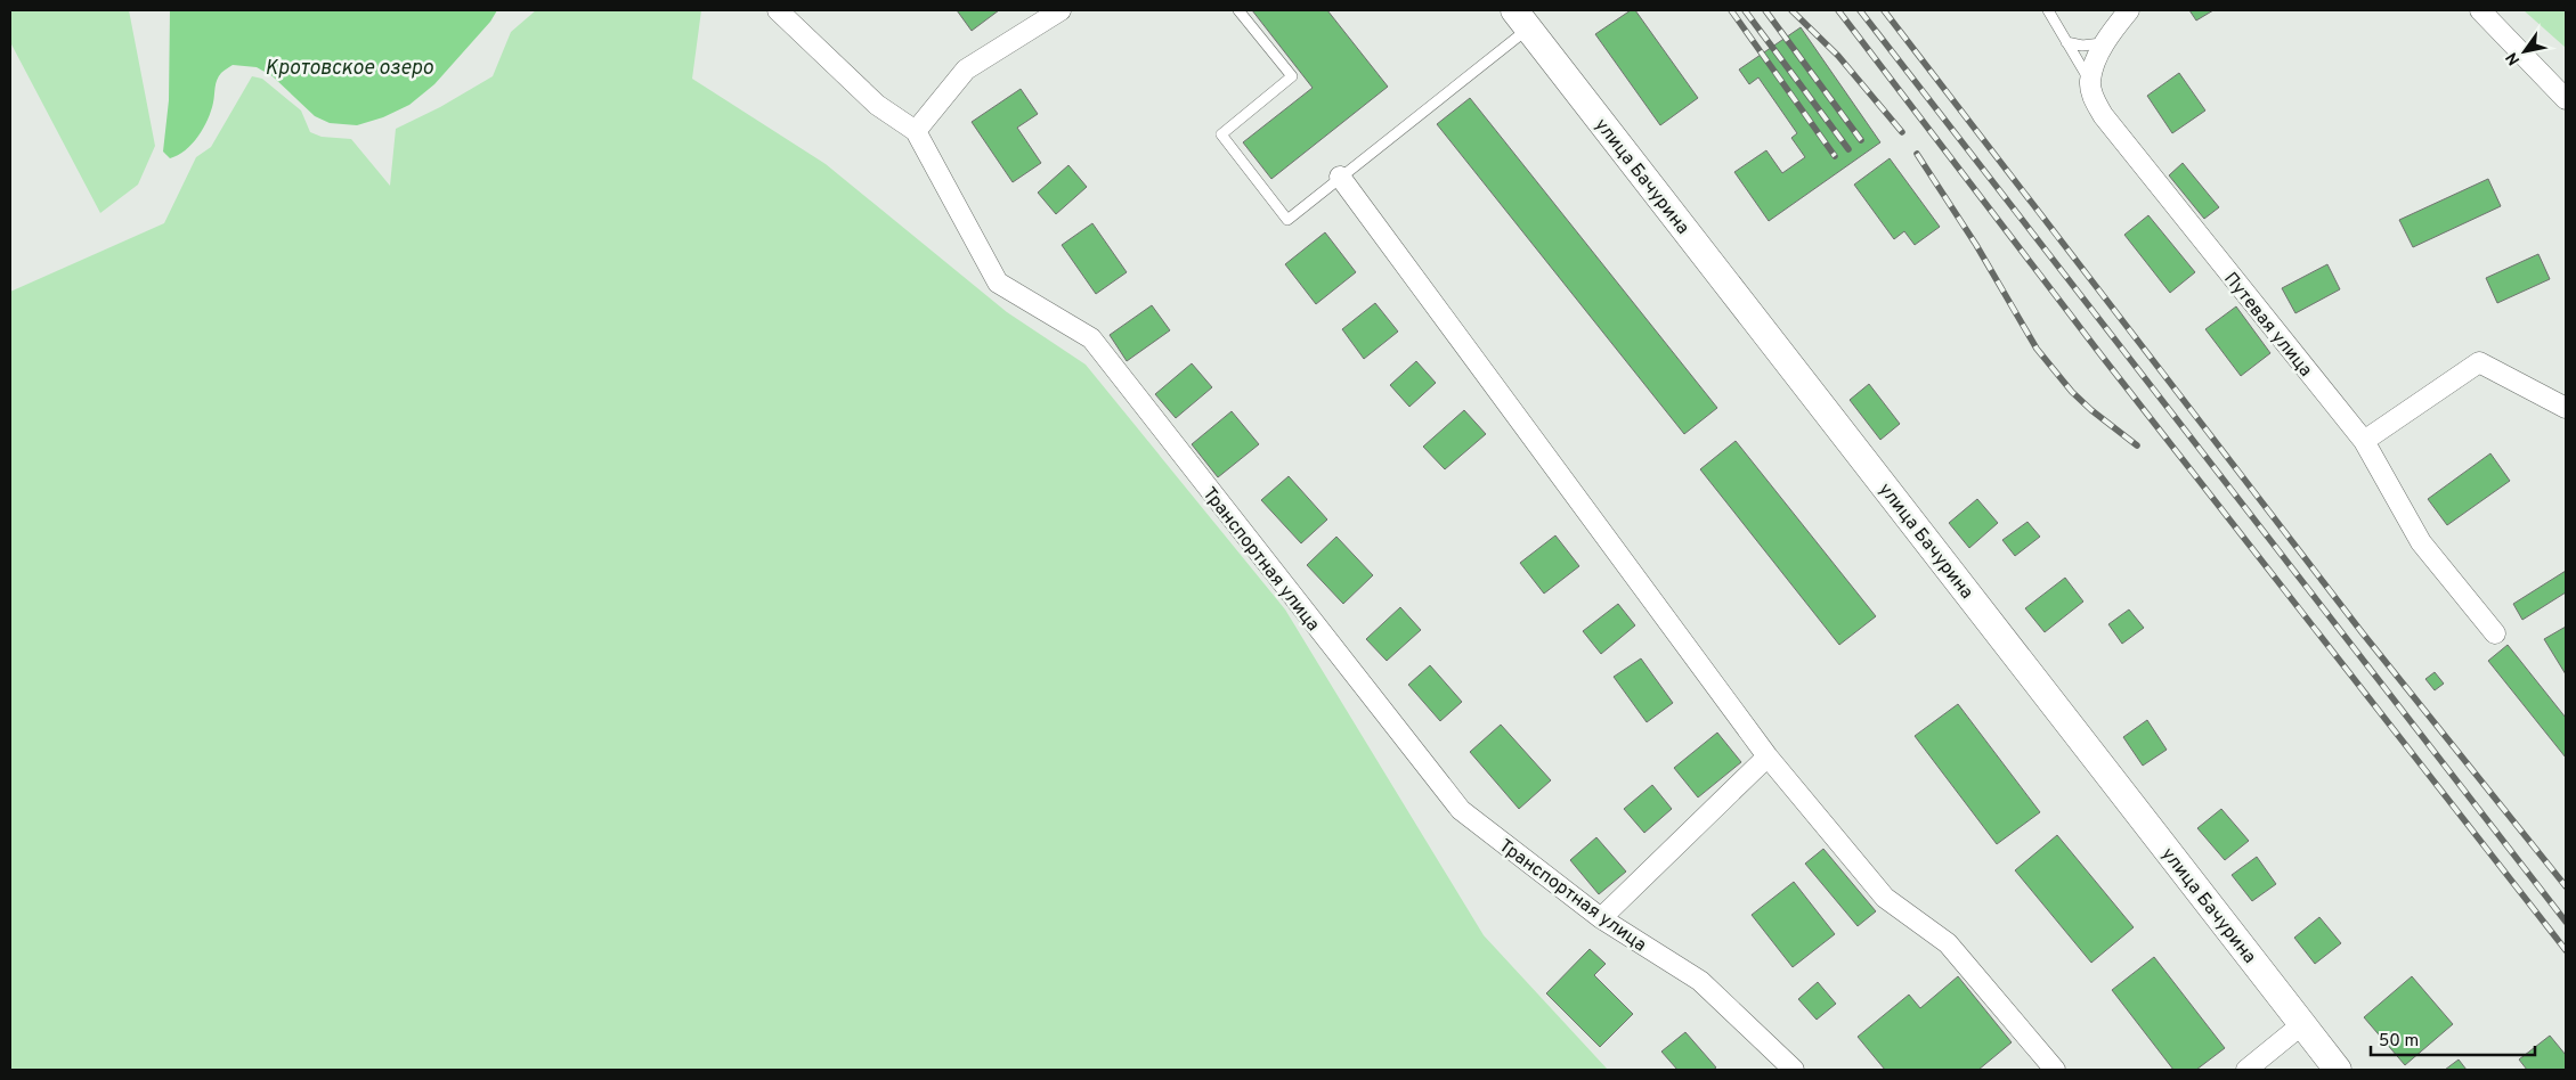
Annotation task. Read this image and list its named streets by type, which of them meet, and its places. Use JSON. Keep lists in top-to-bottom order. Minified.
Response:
{"streets":{"street":["улица Бачурина","Путевая улица","Транспортная улица"]},"water":["Кротовское озеро"],"scale_bar":"50 m","north":"bottom left"}
